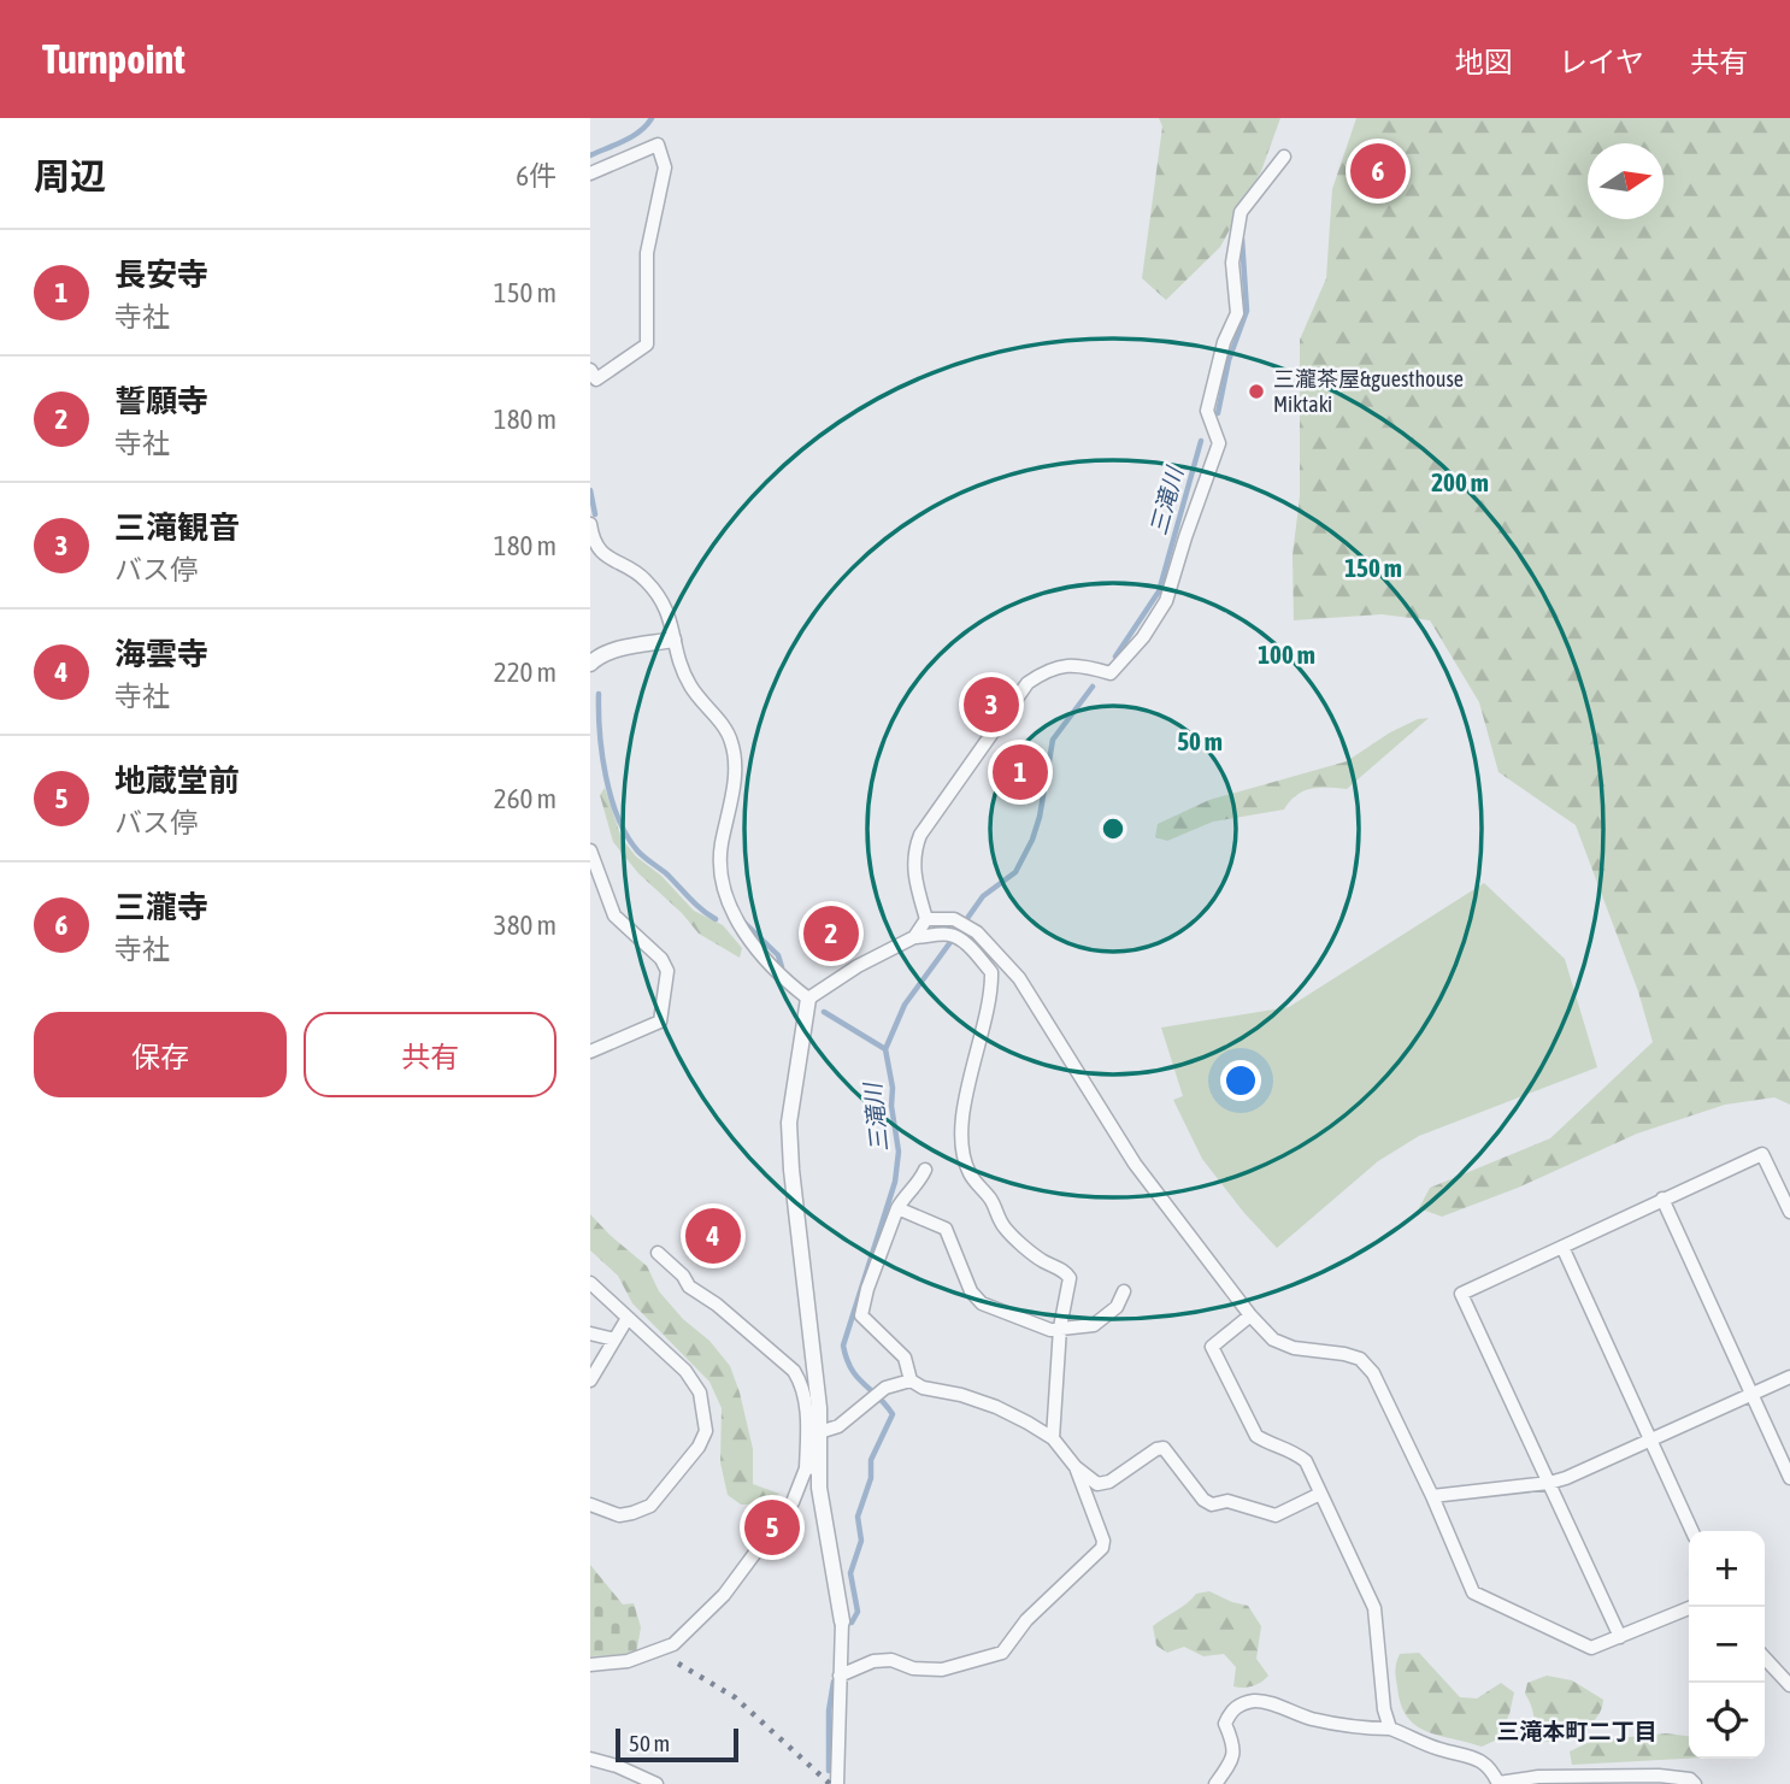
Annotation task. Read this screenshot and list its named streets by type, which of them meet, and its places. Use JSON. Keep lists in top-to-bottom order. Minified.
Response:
{"districts":["三滝本町二丁目"],"water":["三滝川"],"places":["三瀧茶屋&guesthouse Miktaki"],"scale_bar":"50 m","north":"right","page":{"header":"Turnpoint","nav":["地図","レイヤ","共有"],"heading":["周辺","6件"],"pins":["6","3","1","2","4","5"],"list":[{"mark":"1","name":"長安寺","note":"寺社","value":"150 m"},{"mark":"2","name":"誓願寺","note":"寺社","value":"180 m"},{"mark":"3","name":"三滝観音","note":"バス停","value":"180 m"},{"mark":"4","name":"海雲寺","note":"寺社","value":"220 m"},{"mark":"5","name":"地蔵堂前","note":"バス停","value":"260 m"},{"mark":"6","name":"三瀧寺","note":"寺社","value":"380 m"}],"buttons":["保存","共有"],"map_buttons":["+","−"],"scale":"50 m"},"rings":["200 m","150 m","100 m","50 m"]}
